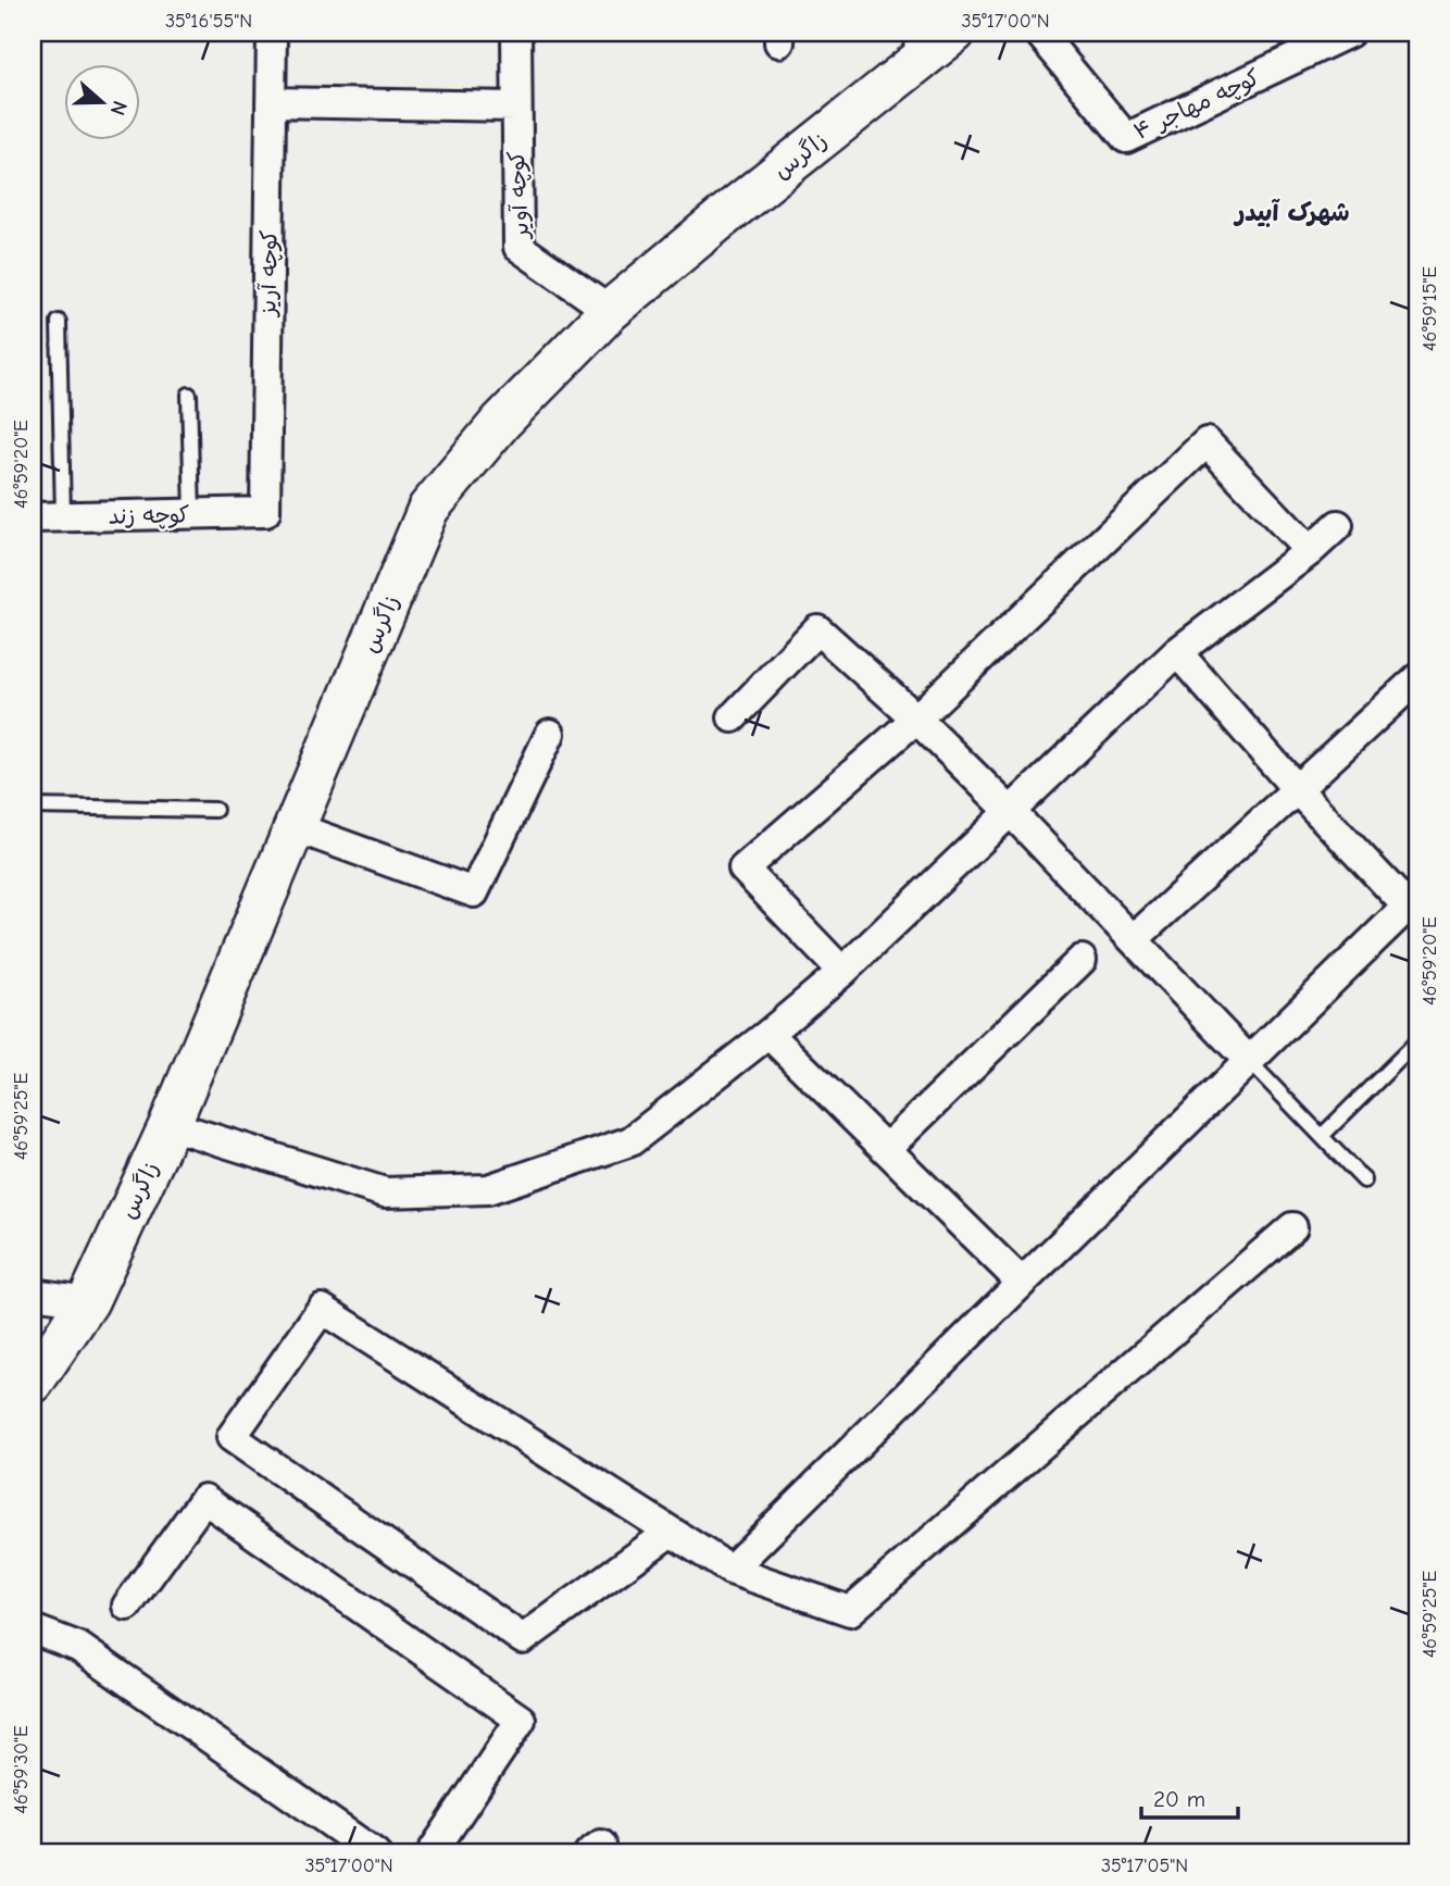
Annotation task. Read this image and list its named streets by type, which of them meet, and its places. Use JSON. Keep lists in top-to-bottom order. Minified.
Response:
{"streets":{"street":["کوچه مهاجر ۴","زاگرس","کوچه آویر","کوچه آریز","کوچه زند"]},"crossings":[["زاگرس","کوچه آویر"],["کوچه آریز","کوچه زند"]],"districts":["شهرک آبیدر"],"scale_bar":"20 m","north":"right","coordinates":["35°16'55\"N","35°17'00\"N","46°59'15\"E","46°59'20\"E","46°59'25\"E","46°59'30\"E","35°17'05\"N"]}
